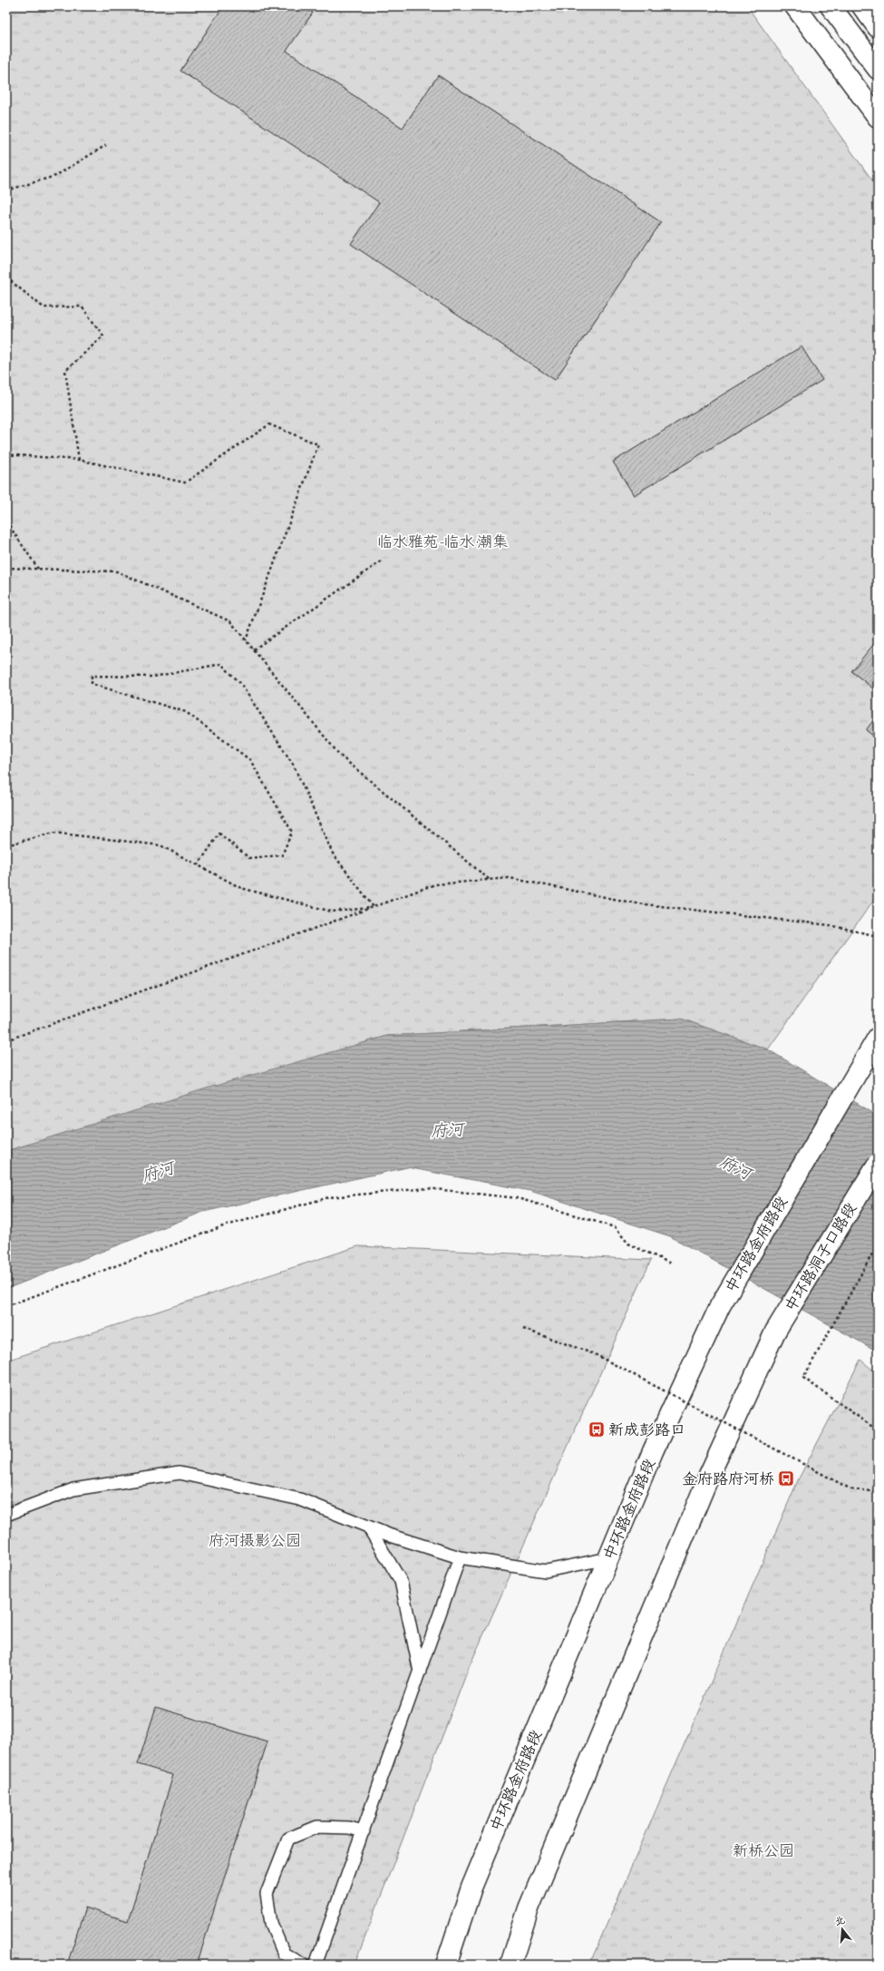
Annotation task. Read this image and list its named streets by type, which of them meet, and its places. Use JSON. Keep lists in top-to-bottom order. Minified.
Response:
{"streets":{"main road":["中环路金府路段","中环路洞子口路段"]},"water":["府河"],"parks":["临水雅苑-临水·潮集","府河摄影公园","新桥公园"],"places":{"bus stop":["新成彭路口","金府路府河桥"]},"north":"top"}
